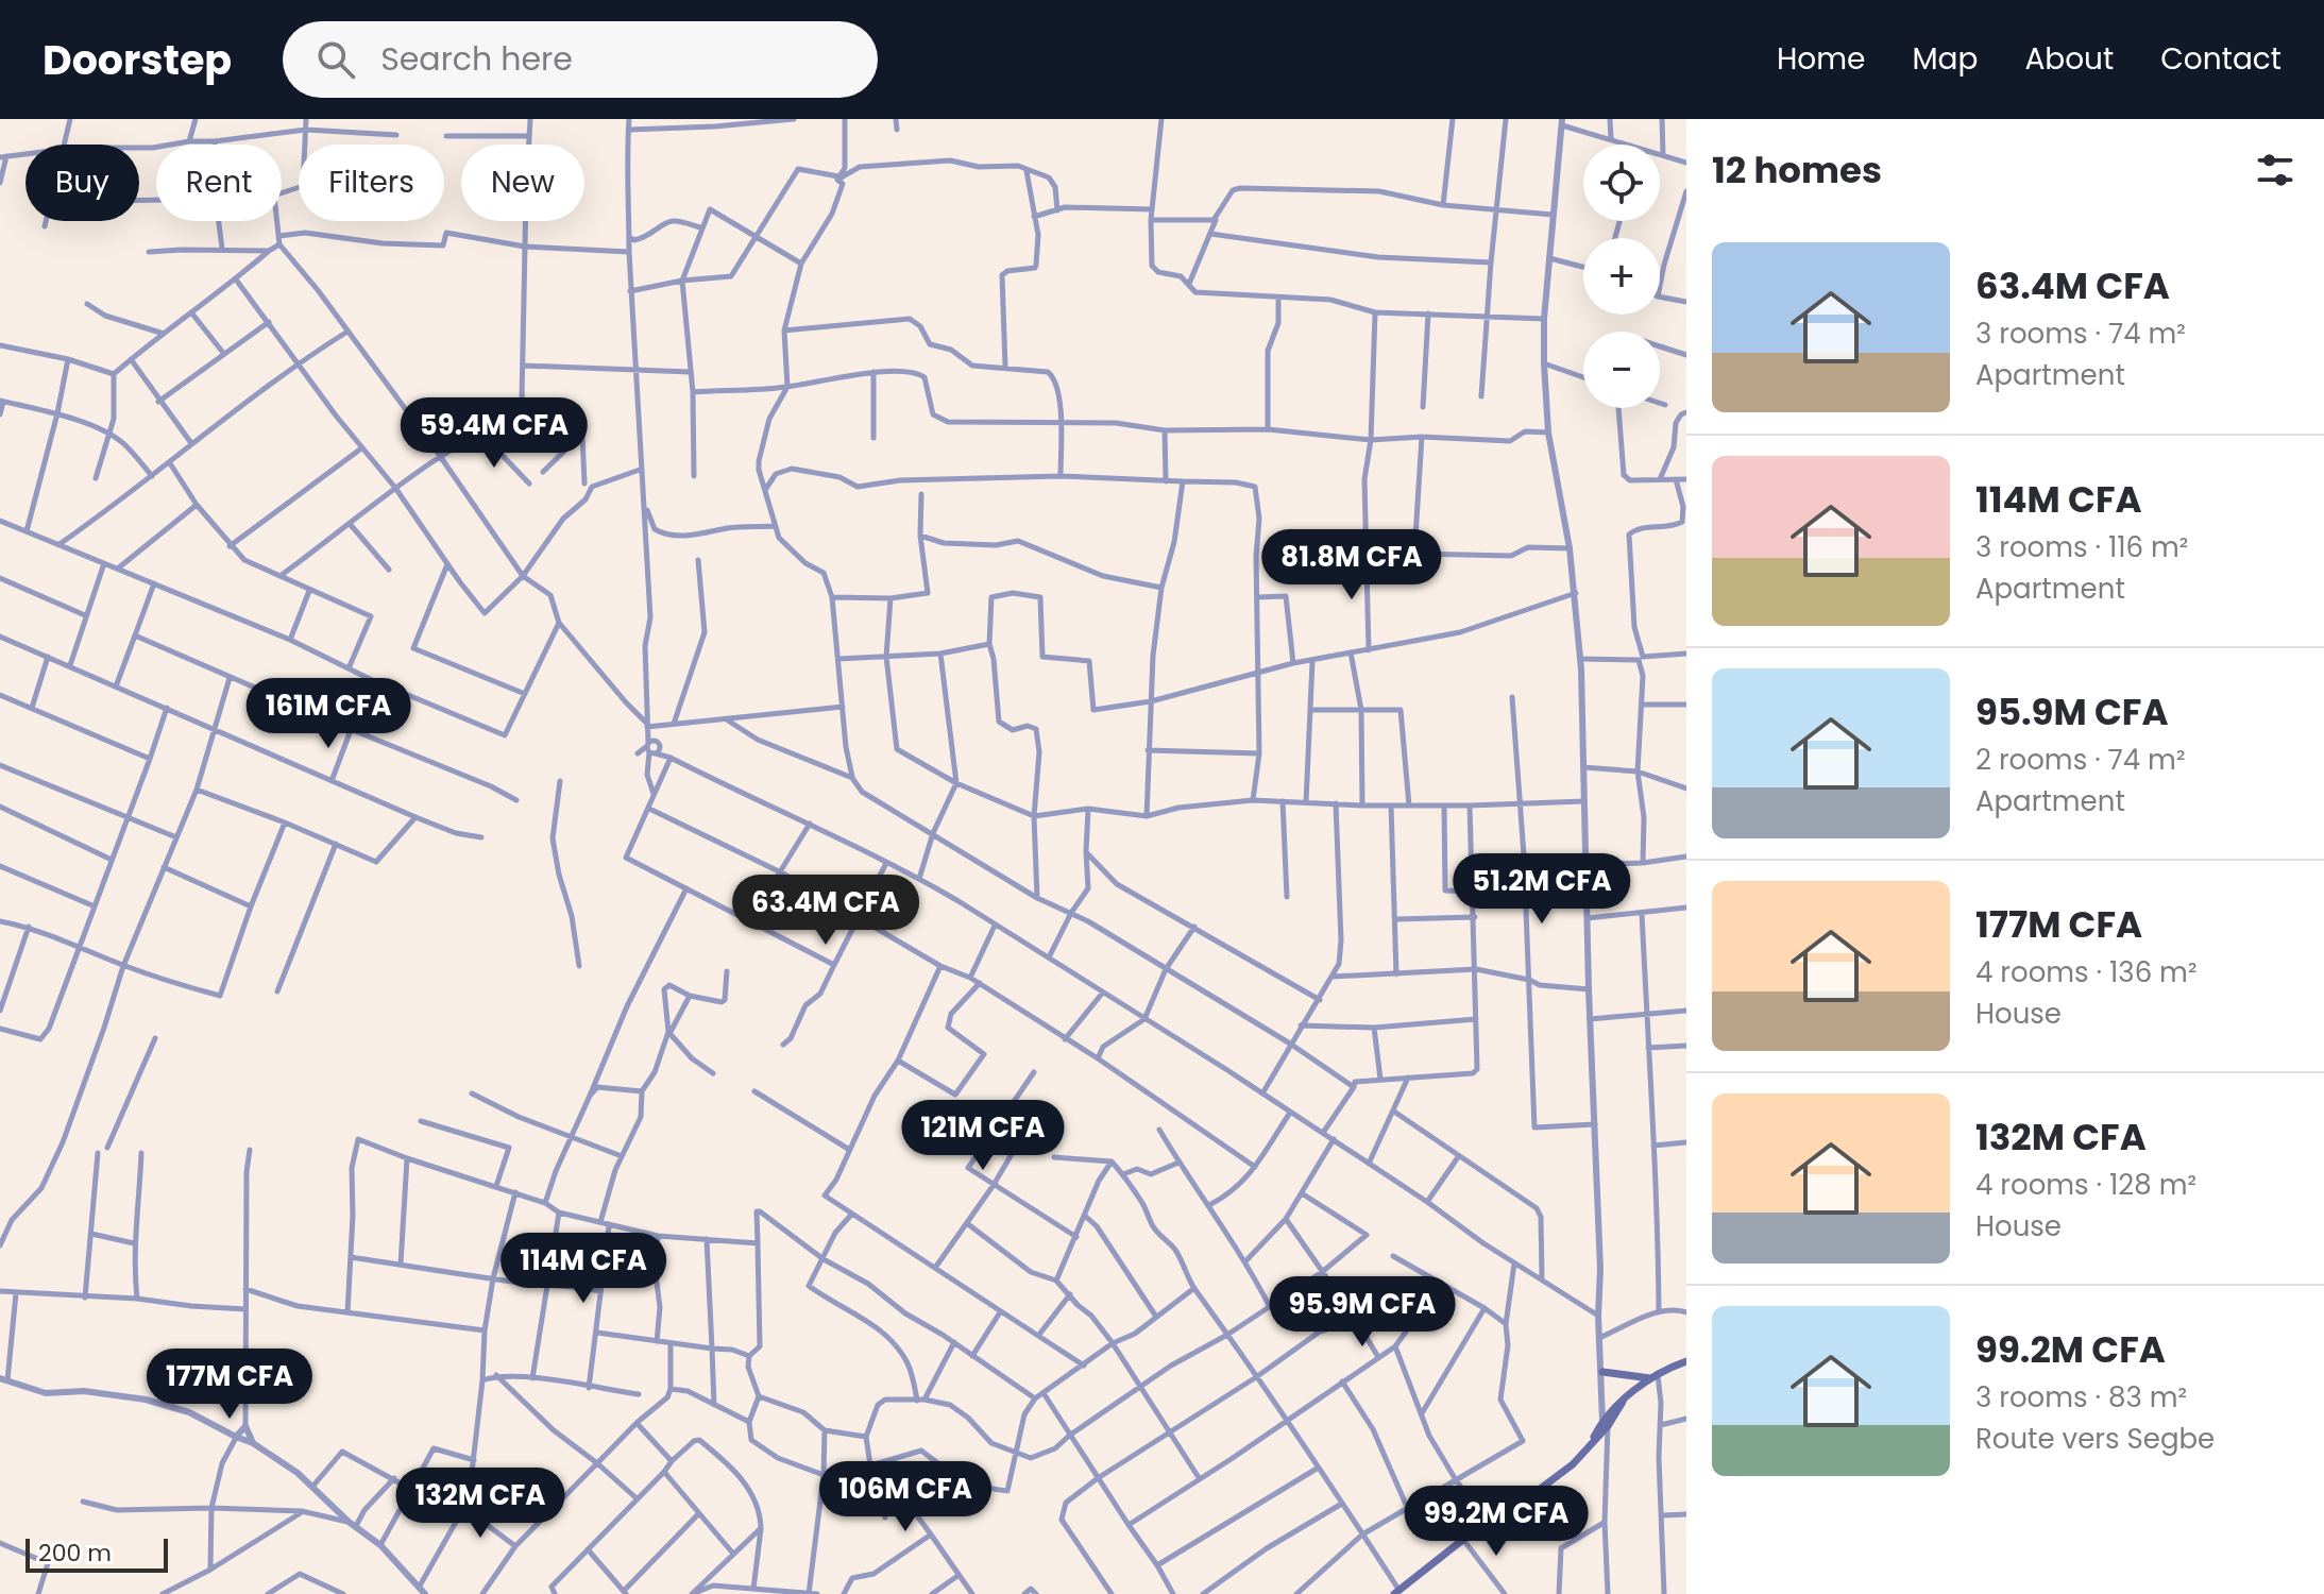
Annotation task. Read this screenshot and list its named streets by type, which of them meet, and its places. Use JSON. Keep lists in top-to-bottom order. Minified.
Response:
{"scale_bar":"200 m","page":{"header":"Doorstep","search":"Search here","nav":["Home","Map","About","Contact"],"heading":"12 homes","map_buttons":["+","−"],"chip":["Buy","Rent","Filters","New"],"list":[{"name":"63.4M CFA","note":"3 rooms · 74 m² · Apartment"},{"name":"114M CFA","note":"3 rooms · 116 m² · Apartment"},{"name":"95.9M CFA","note":"2 rooms · 74 m² · Apartment"},{"name":"177M CFA","note":"4 rooms · 136 m² · House"},{"name":"132M CFA","note":"4 rooms · 128 m² · House"},{"name":"99.2M CFA","note":"3 rooms · 83 m² · Route vers Segbe"}],"price":["59.4M CFA","81.8M CFA","161M CFA","51.2M CFA","63.4M CFA","121M CFA","114M CFA","95.9M CFA","177M CFA","106M CFA","132M CFA","99.2M CFA"],"scale":"200 m"}}
